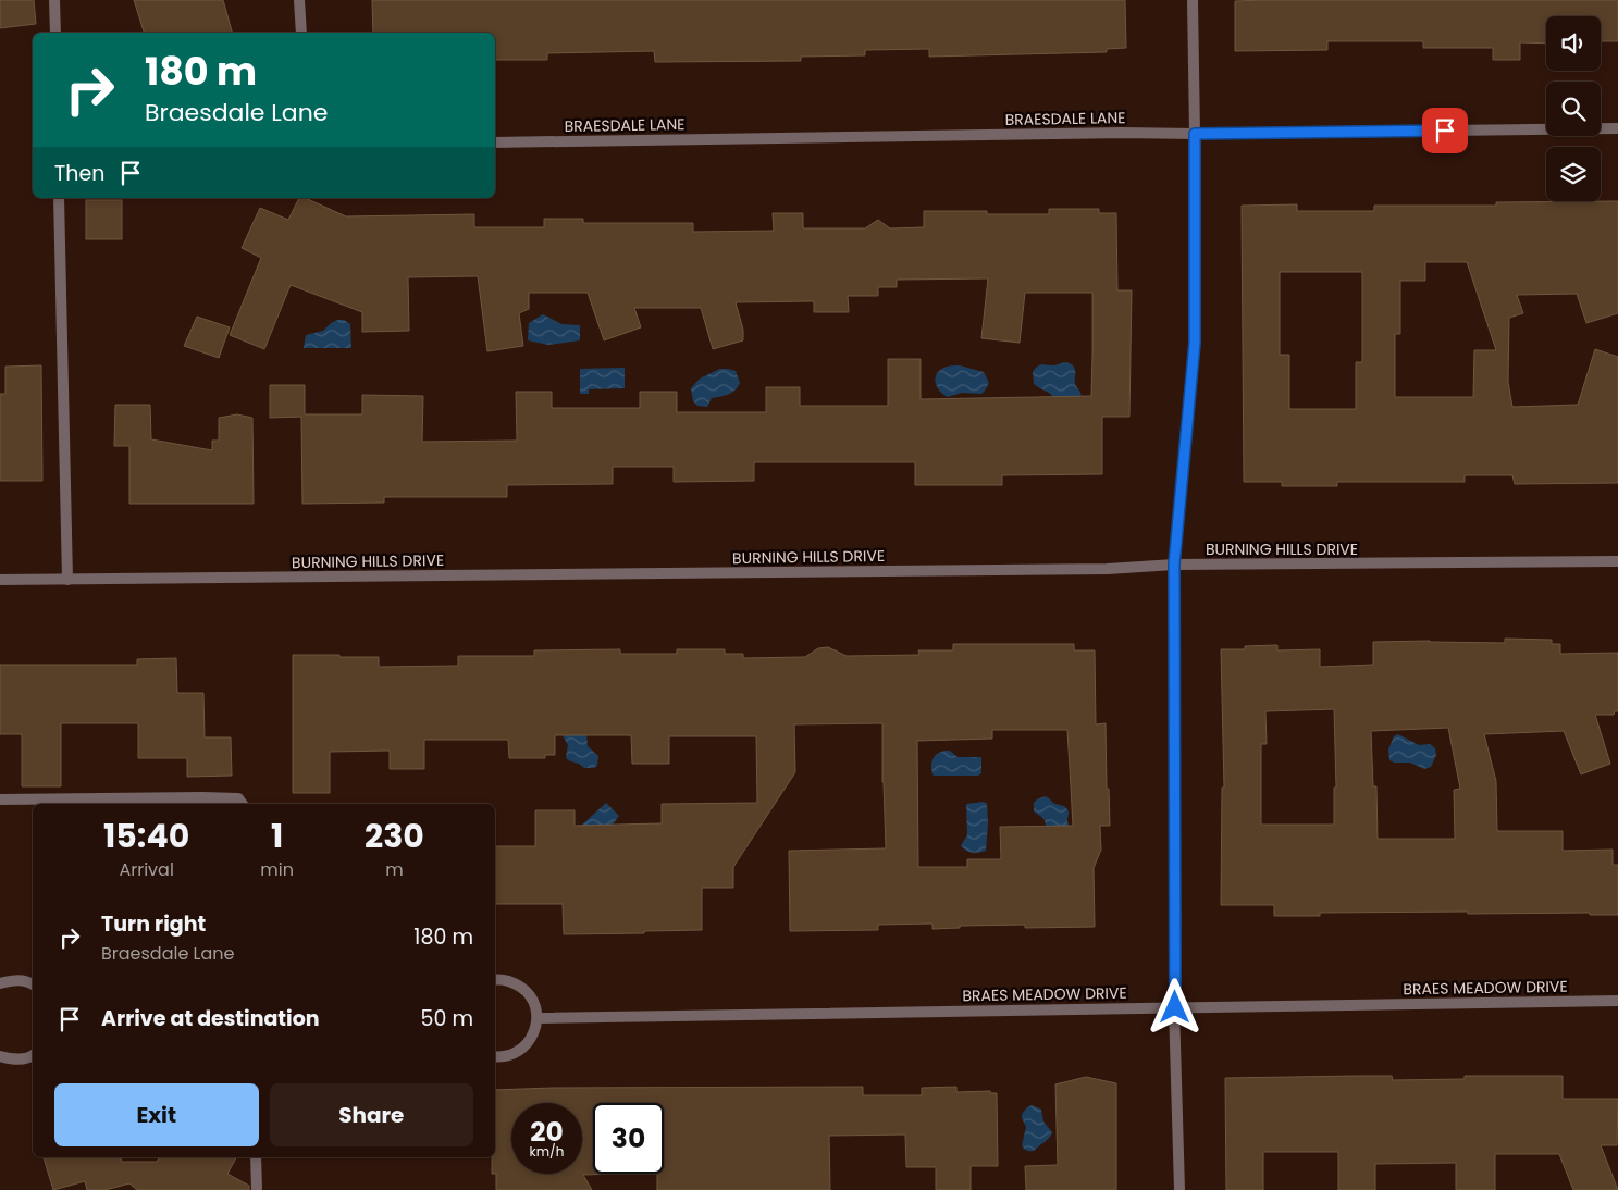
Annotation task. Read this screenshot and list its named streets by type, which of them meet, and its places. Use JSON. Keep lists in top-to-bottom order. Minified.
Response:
{"streets":{"street":["BRAESDALE LANE","BURNING HILLS DRIVE","BRAES MEADOW DRIVE"]},"page":{"turn":["180 m","Braesdale Lane"],"then":"Then","eta":["15:40","Arrival","1","min","230","m"],"list":[{"name":"Turn right","note":"Braesdale Lane","value":"180 m"},{"name":"Arrive at destination","value":"50 m"}],"buttons":["Exit","Share"],"speed":"20 km/h","limit":"30"}}
